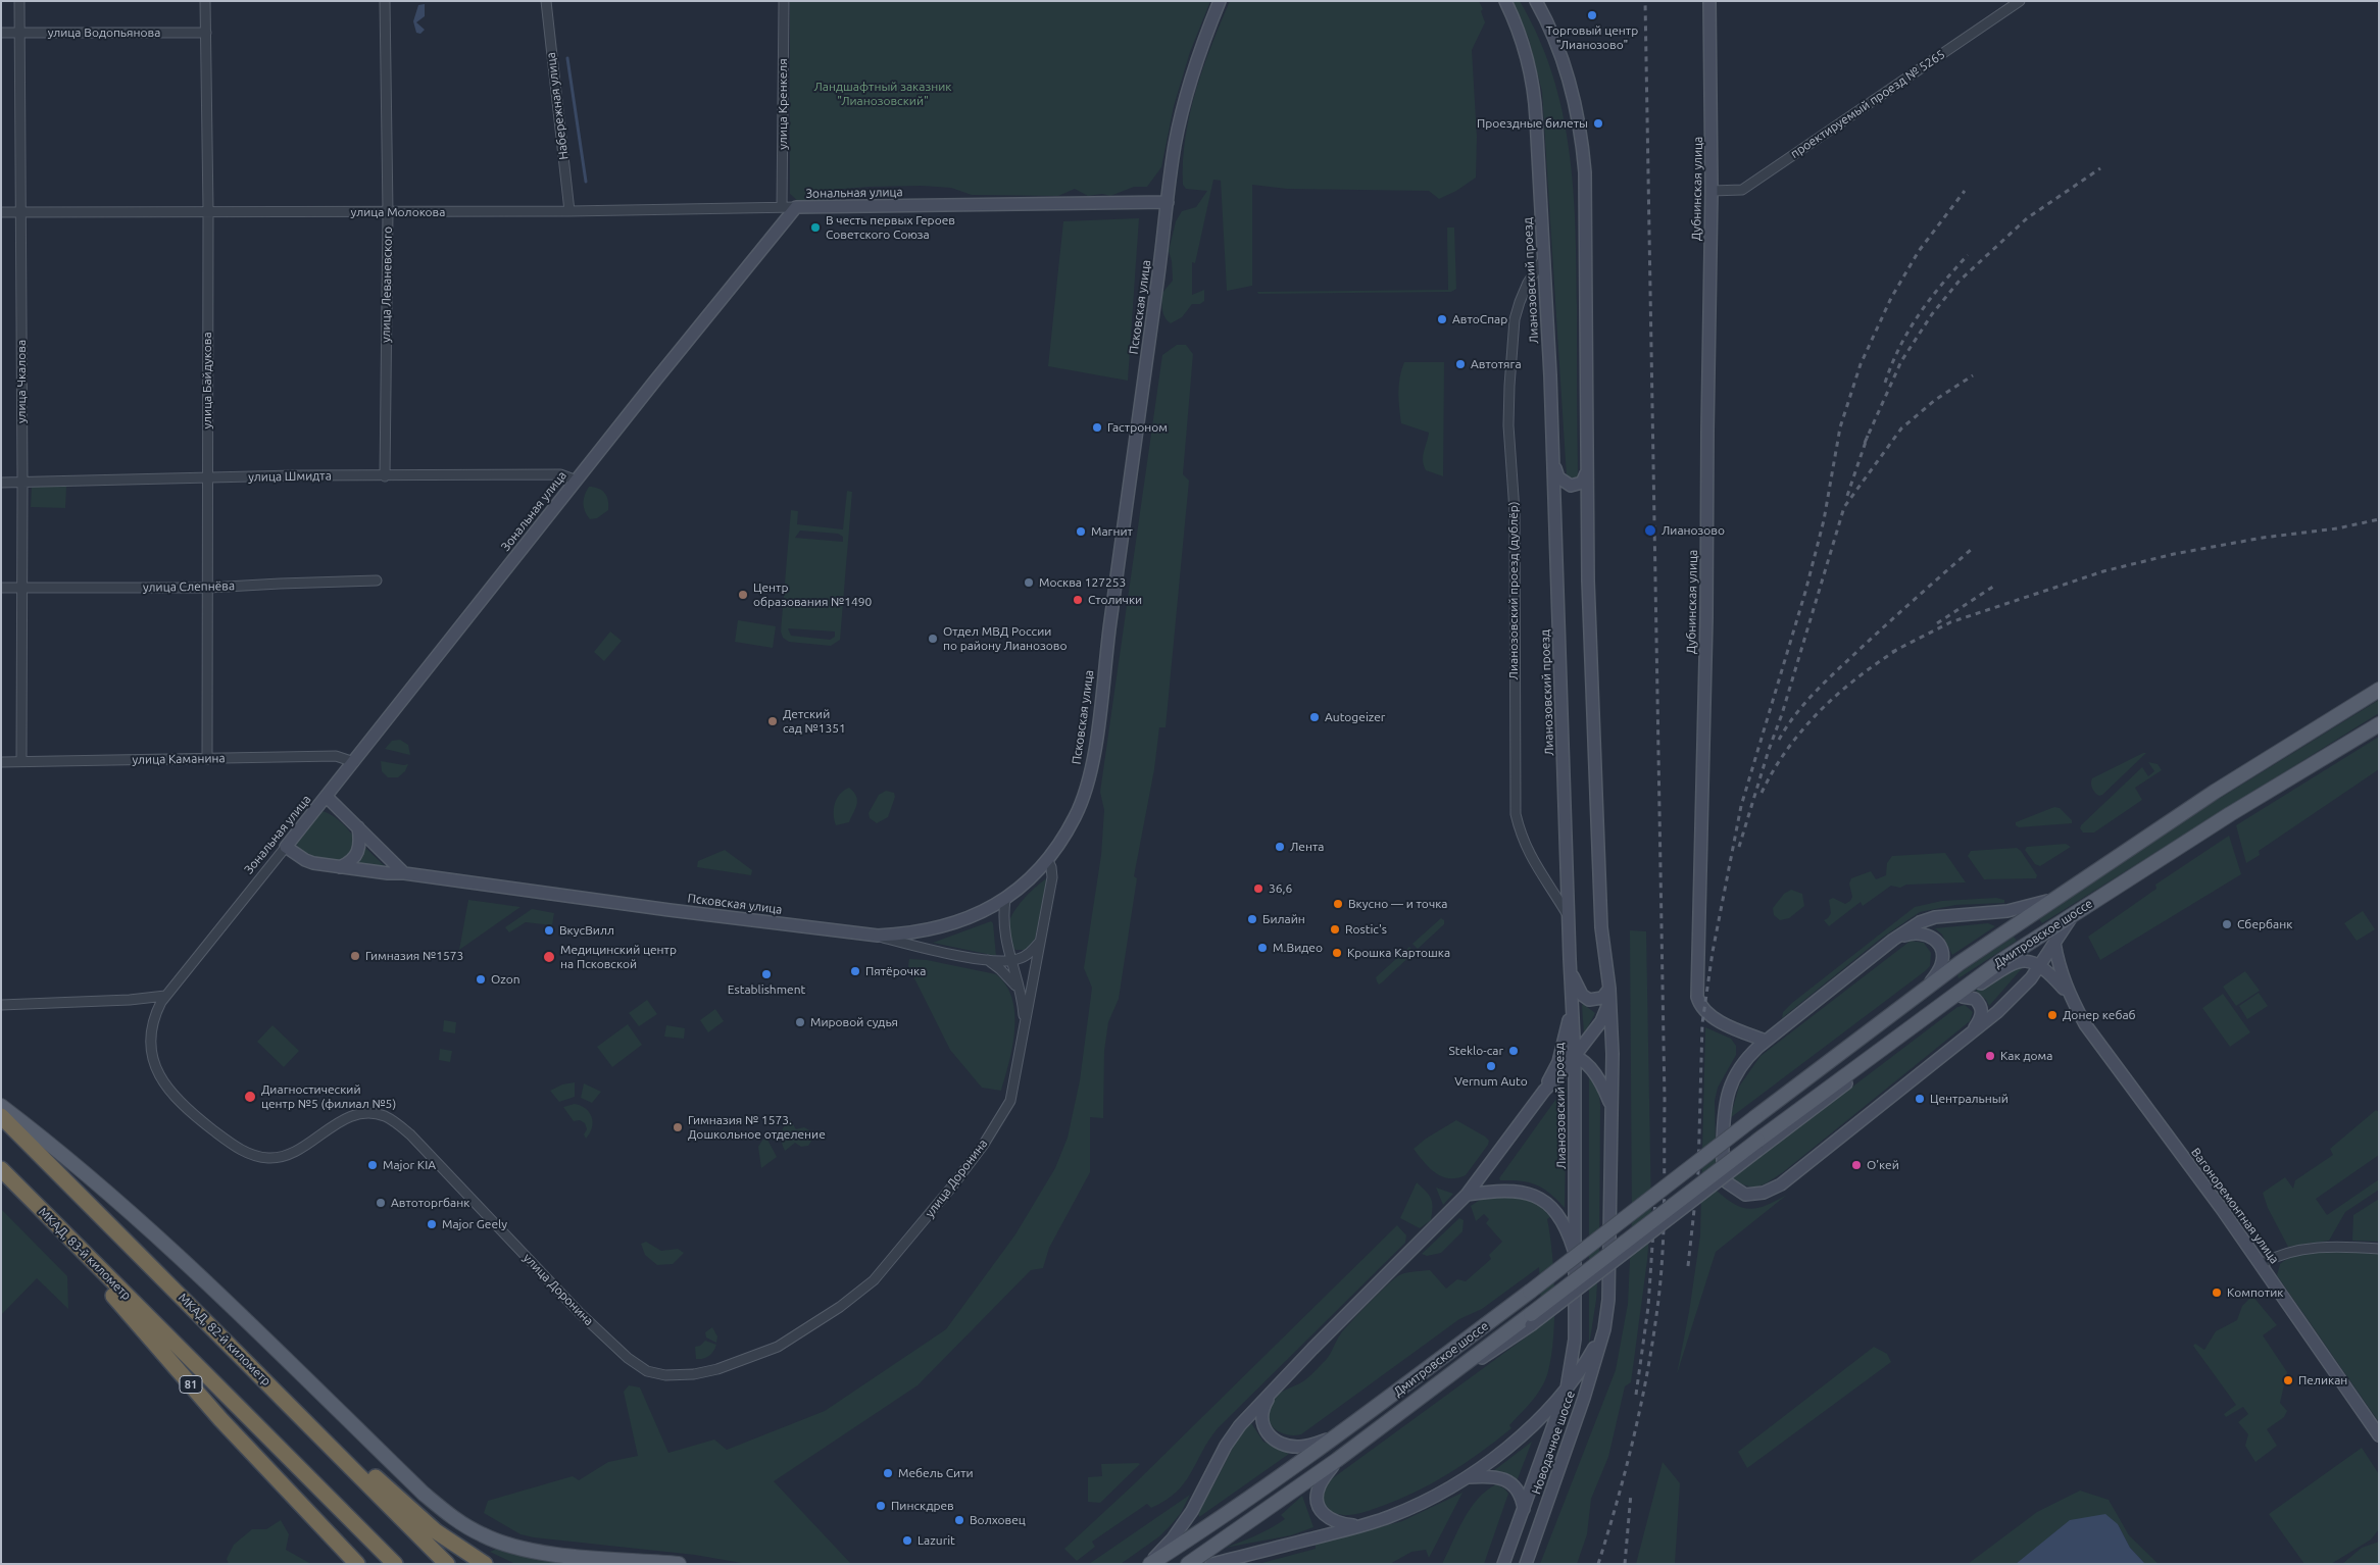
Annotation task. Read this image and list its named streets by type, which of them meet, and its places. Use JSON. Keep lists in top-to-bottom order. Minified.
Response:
{"streets":{"highway":["МКАД, 83-й километр","МКАД, 82-й километр","81"],"main road":["Дмитровское шоссе"],"street":["улица Водопьянова","улица Кренкеля","проектируемый проезд № 5265","Набережная улица","Дубнинская улица","Зональная улица","улица Молокова","Лианозовский проезд","улица Леваневского","Псковская улица","улица Байдукова","улица Чкалова","улица Шмидта","улица Слепнёва","Лианозовский проезд (дублёр)","улица Каманина","улица Доронина","Вагоноремонтная улица","Новодачное шоссе"]},"crossings":[["улица Водопьянова","улица Байдукова"],["улица Водопьянова","улица Чкалова"],["улица Кренкеля","улица Молокова"],["проектируемый проезд № 5265","Дубнинская улица"],["Набережная улица","улица Молокова"],["Дубнинская улица","Дмитровское шоссе"],["Зональная улица","улица Молокова"],["Зональная улица","Псковская улица"],["Зональная улица","улица Шмидта"],["Зональная улица","улица Каманина"],["Зональная улица","улица Доронина"],["улица Молокова","улица Леваневского"],["улица Молокова","улица Байдукова"],["улица Молокова","улица Чкалова"],["Лианозовский проезд","Лианозовский проезд (дублёр)"],["Лианозовский проезд","Новодачное шоссе"],["улица Леваневского","улица Шмидта"],["улица Байдукова","улица Шмидта"],["улица Байдукова","улица Слепнёва"],["улица Байдукова","улица Каманина"],["улица Чкалова","улица Шмидта"],["улица Чкалова","улица Слепнёва"],["улица Чкалова","улица Каманина"],["МКАД, 83-й километр","81"]],"parks":["Ландшафтный заказник \"Лианозовский\""],"places":["Торговый центр \"Лианозово\"","Проездные билеты","В честь первых Героев Советского Союза","АвтоСпар","Автотяга","Гастроном","Лианозово","Магнит","Москва 127253","Центр образования №1490","Столички","Отдел МВД России по району Лианозово","Autogeizer","Детский сад №1351","Лента","36,6","Вкусно — и точка","Билайн","Сбербанк","Rostic's","ВкусВилл","М.Видео","Крошка Картошка","Гимназия №1573","Медицинский центр на Псковской","Пятёрочка","Establishment","Ozon","Донер кебаб","Мировой судья","Steklo-car","Как дома","Vernum Аuto","Диагностический центр №5 (филиал №5)","Центральный","Гимназия № 1573. Дошкольное отделение","Major KIA","О'кей","Автоторгбанк","Major Geely","Компотик","Пеликан","Мебель Сити","Пинскдрев","Волховец","Lazurit"]}
